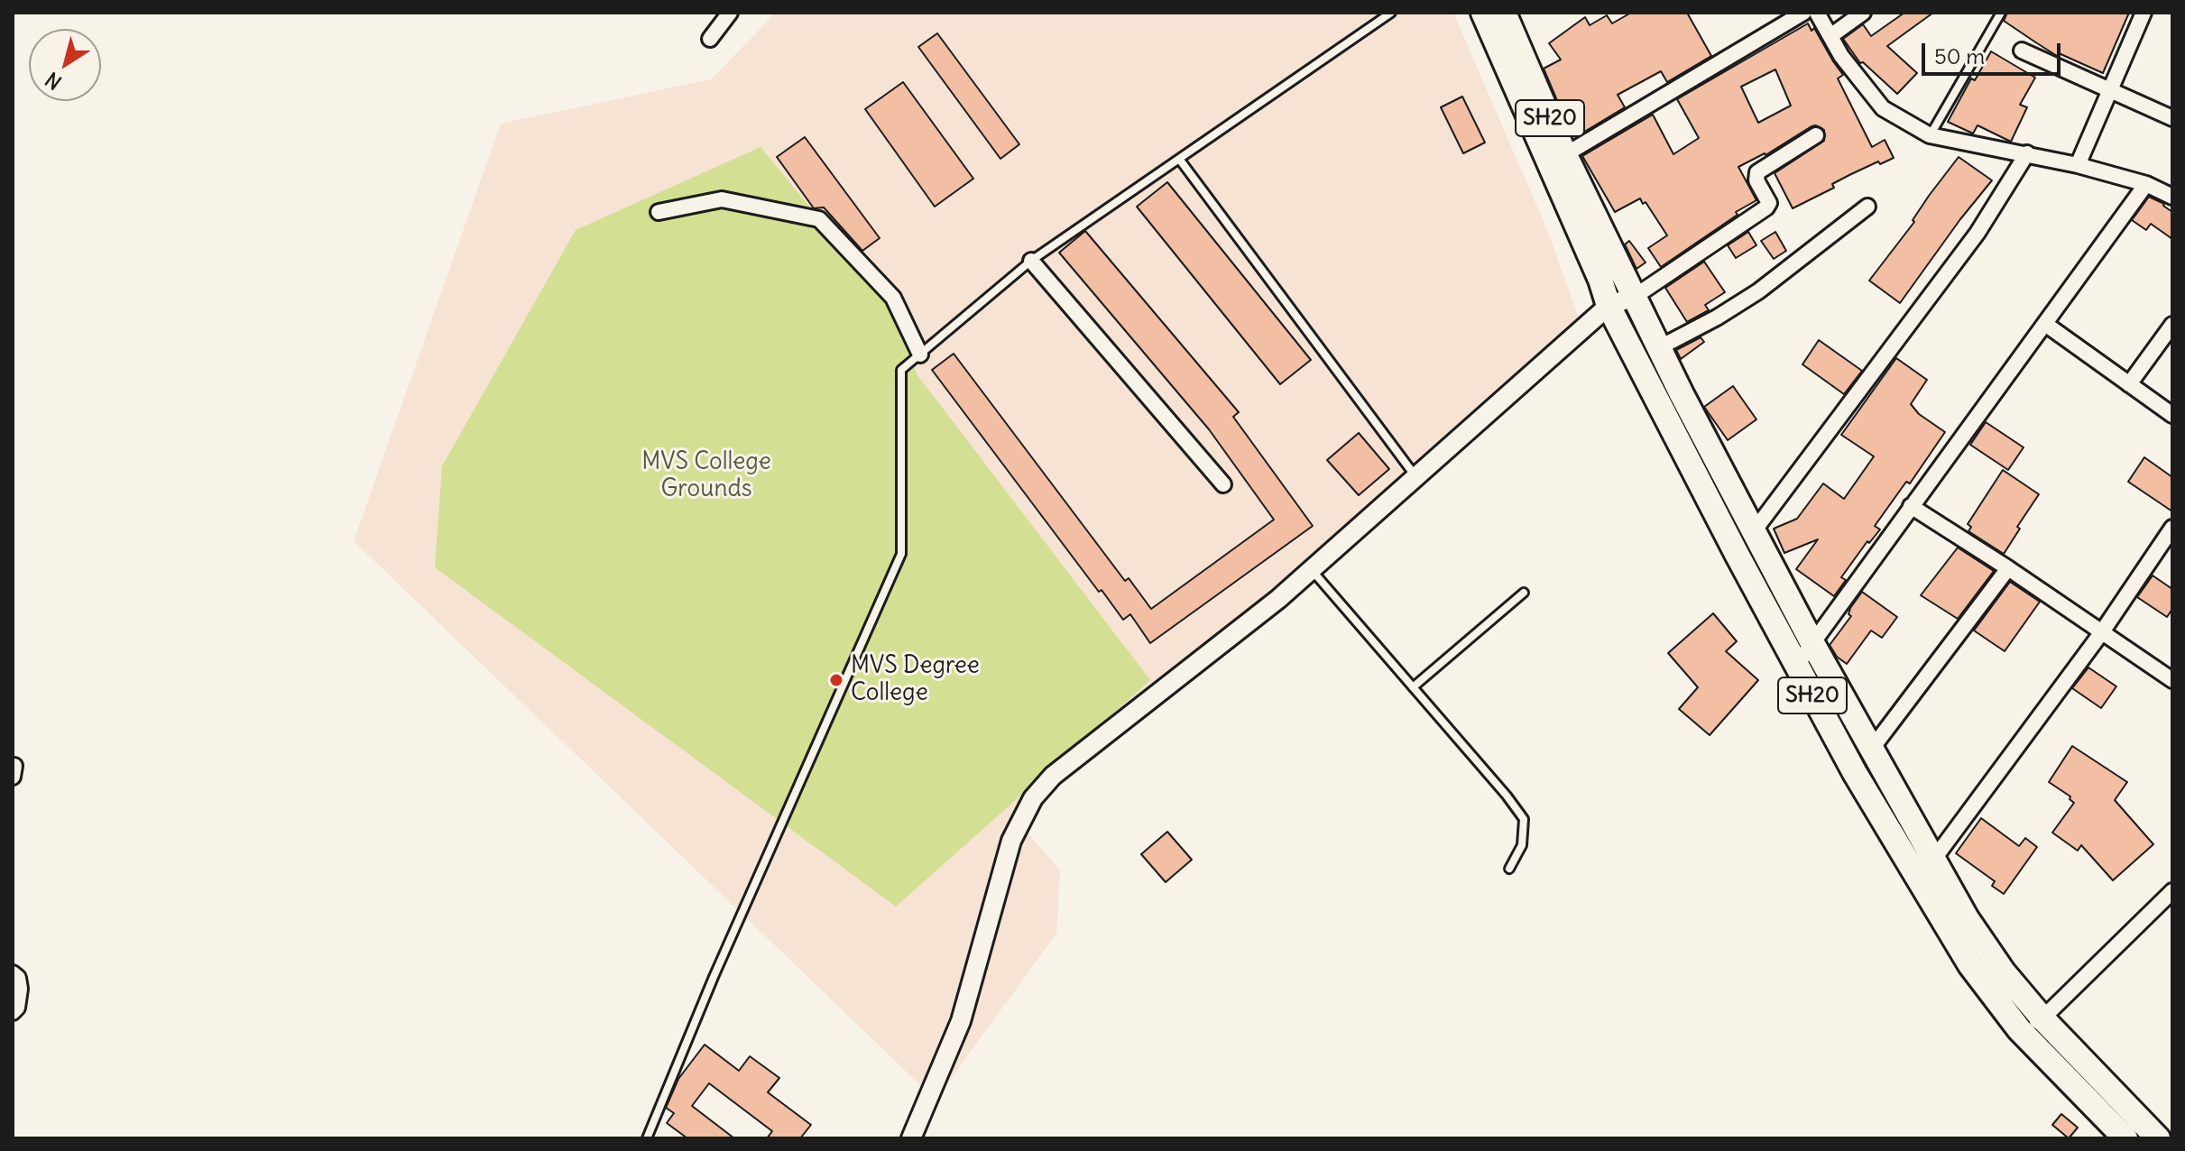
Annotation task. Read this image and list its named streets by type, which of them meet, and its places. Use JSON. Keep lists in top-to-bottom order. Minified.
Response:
{"streets":{"main road":["SH20"]},"parks":["MVS College Grounds"],"places":["MVS Degree College"],"scale_bar":"50 m","north":"bottom left"}
